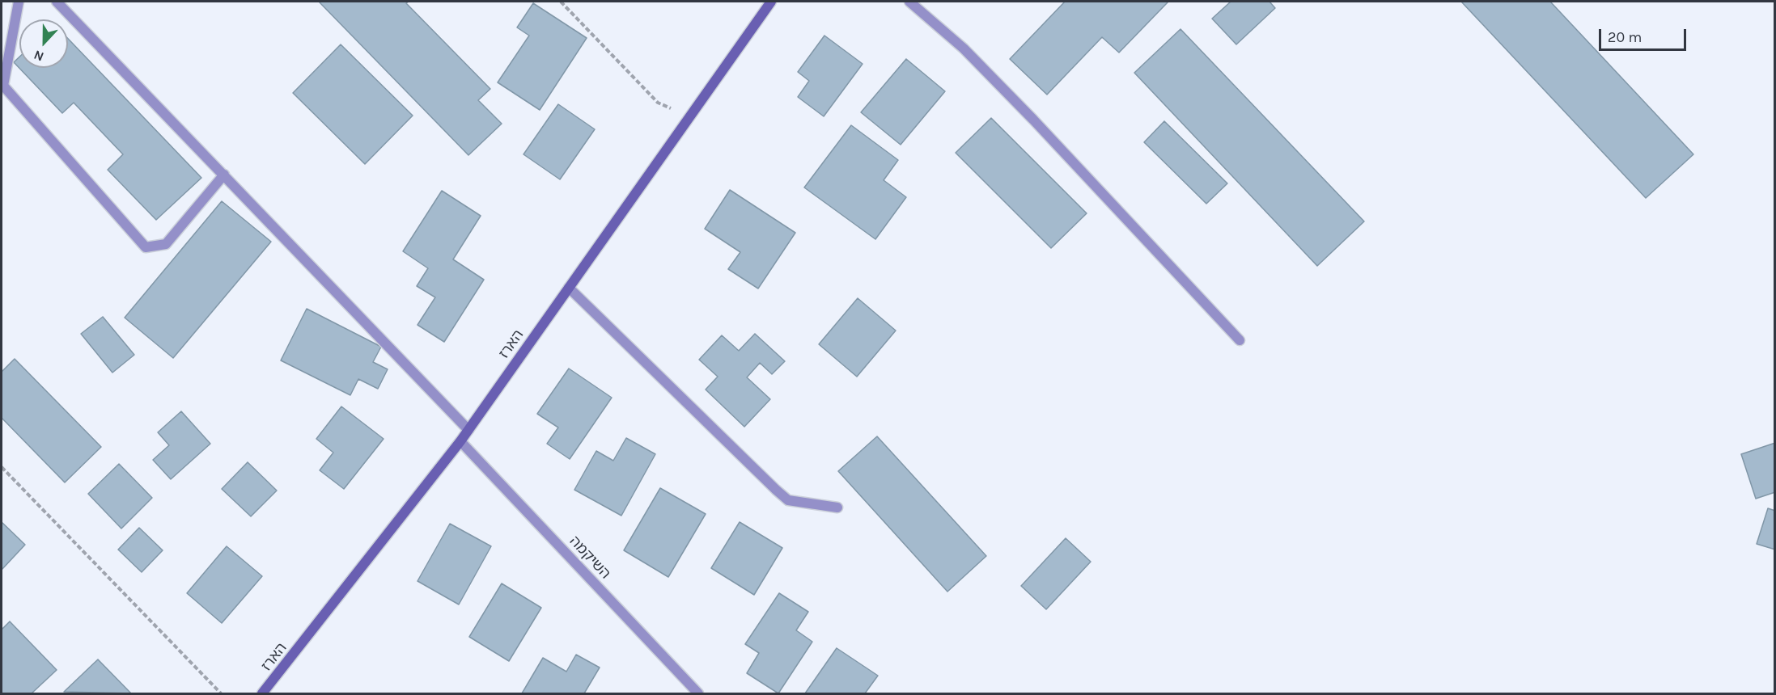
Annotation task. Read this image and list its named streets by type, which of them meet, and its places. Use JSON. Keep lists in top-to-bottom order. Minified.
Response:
{"streets":{"street":["הארז","השיקמה"]},"crossings":[["הארז","השיקמה"]],"scale_bar":"20 m","north":"bottom"}
